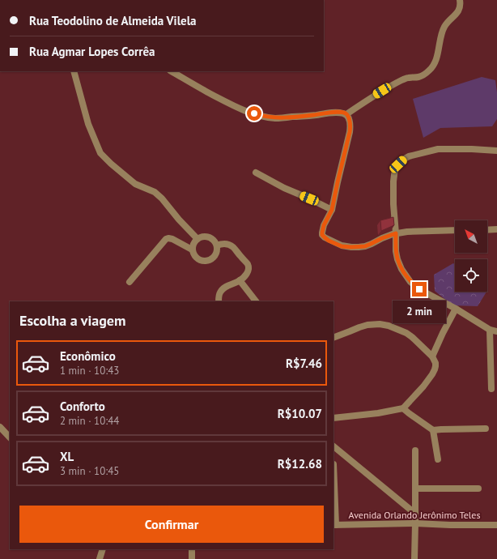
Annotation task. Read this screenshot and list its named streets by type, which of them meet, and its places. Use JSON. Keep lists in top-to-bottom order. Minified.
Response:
{"streets":{"street":["Avenida Orlando Jerônimo Teles"]},"north":"top left","page":{"banner":["Rua Teodolino de Almeida Vilela","Rua Agmar Lopes Corrêa"],"bubble":"2 min","heading":"Escolha a viagem","list":[{"name":"Econômico","note":"1 min · 10:43","value":"R$7.46"},{"name":"Conforto","note":"2 min · 10:44","value":"R$10.07"},{"name":"XL","note":"3 min · 10:45","value":"R$12.68"}],"buttons":"Confirmar"}}
